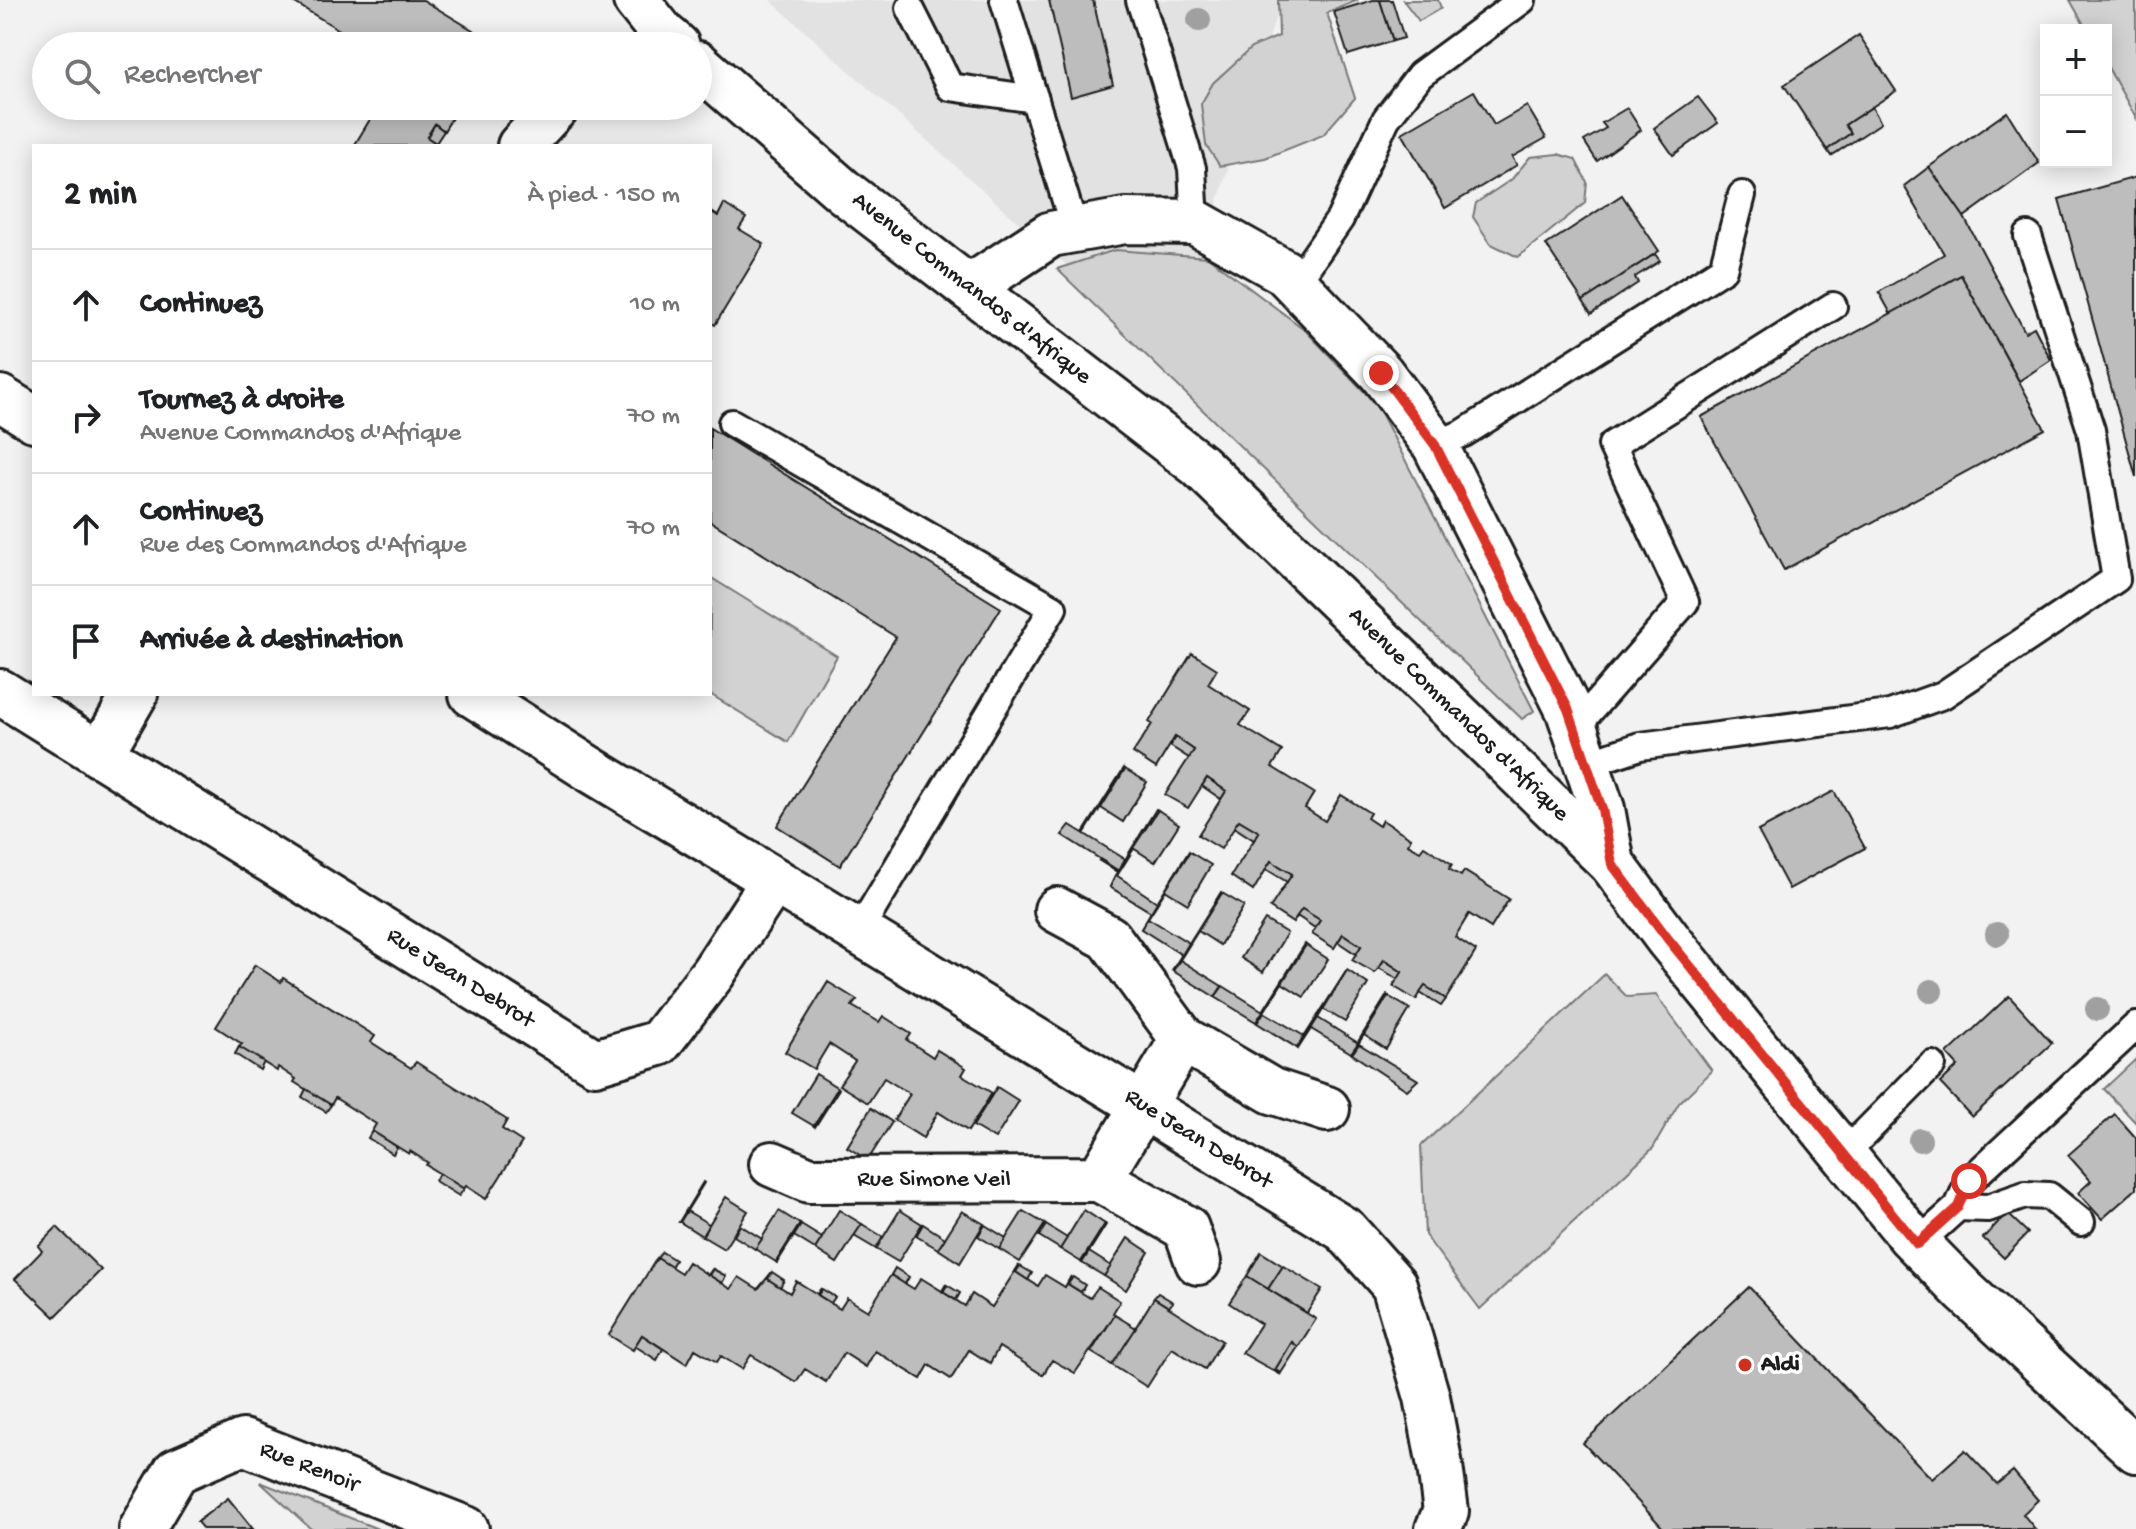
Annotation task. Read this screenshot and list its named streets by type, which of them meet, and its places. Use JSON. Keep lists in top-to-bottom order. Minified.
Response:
{"streets":{"street":["Avenue Commandos d'Afrique","Rue Jean Debrot","Rue Simone Veil","Rue Renoir"]},"places":["Aldi"],"page":{"map_buttons":["+","−"],"search":"Rechercher","heading":["2 min","À pied · 150 m"],"list":[["Continuez","10 m"],["Tournez à droite","Avenue Commandos d'Afrique","70 m"],["Continuez","Rue des Commandos d'Afrique","70 m"],"Arrivée à destination"]}}
